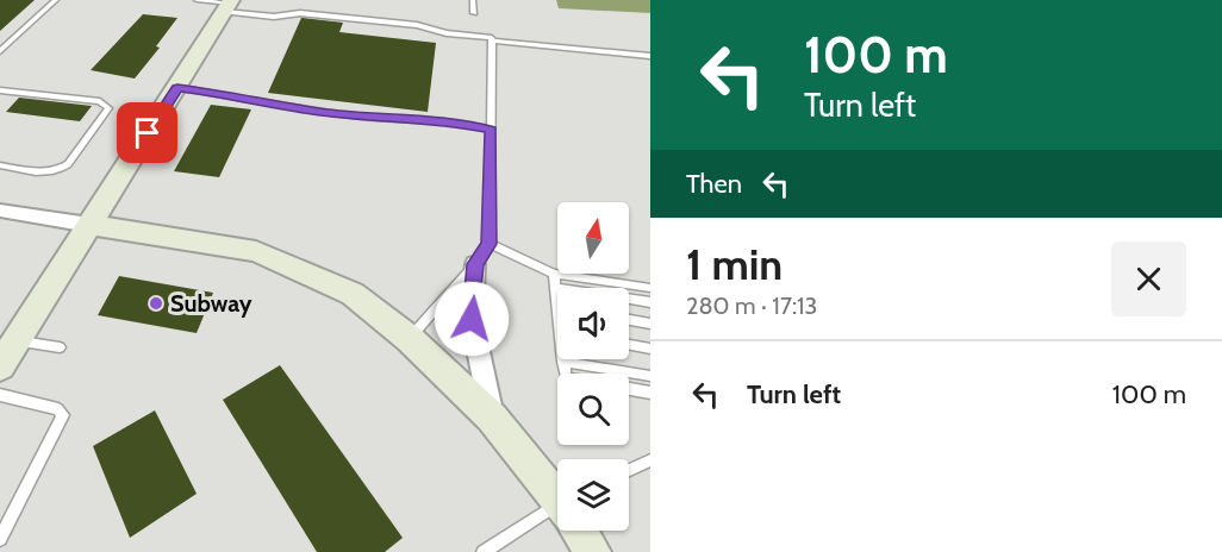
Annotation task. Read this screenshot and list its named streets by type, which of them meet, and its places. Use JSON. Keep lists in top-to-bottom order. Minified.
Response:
{"places":["Subway"],"north":"top","page":{"turn":["100 m","Turn left"],"then":"Then","heading":["1 min","280 m · 17:13"],"list":[{"name":"Turn left","value":"100 m"}]}}
